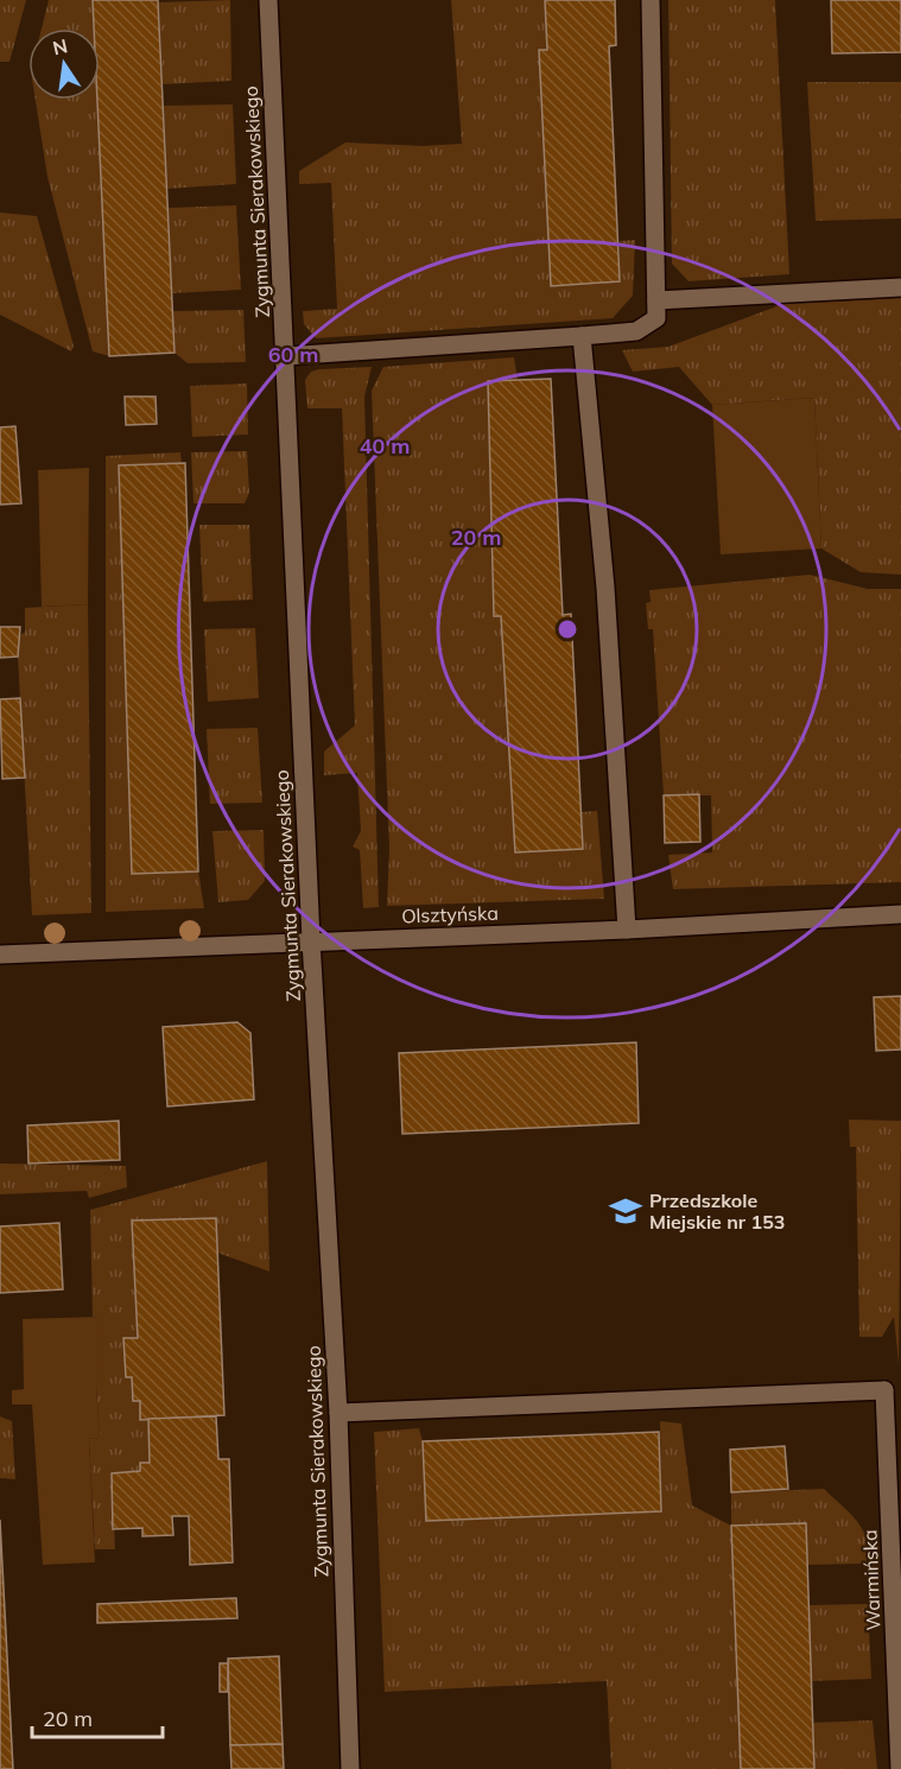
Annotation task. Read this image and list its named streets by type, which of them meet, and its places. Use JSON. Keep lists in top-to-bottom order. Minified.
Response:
{"streets":{"street":["Zygmunta Sierakowskiego","Olsztyńska","Warmińska"]},"crossings":[["Zygmunta Sierakowskiego","Olsztyńska"],["Zygmunta Sierakowskiego","Warmińska"]],"places":{"school or university":["Przedszkole Miejskie nr 153"]},"scale_bar":"20 m","north":"top","rings":["60 m","40 m","20 m"]}
